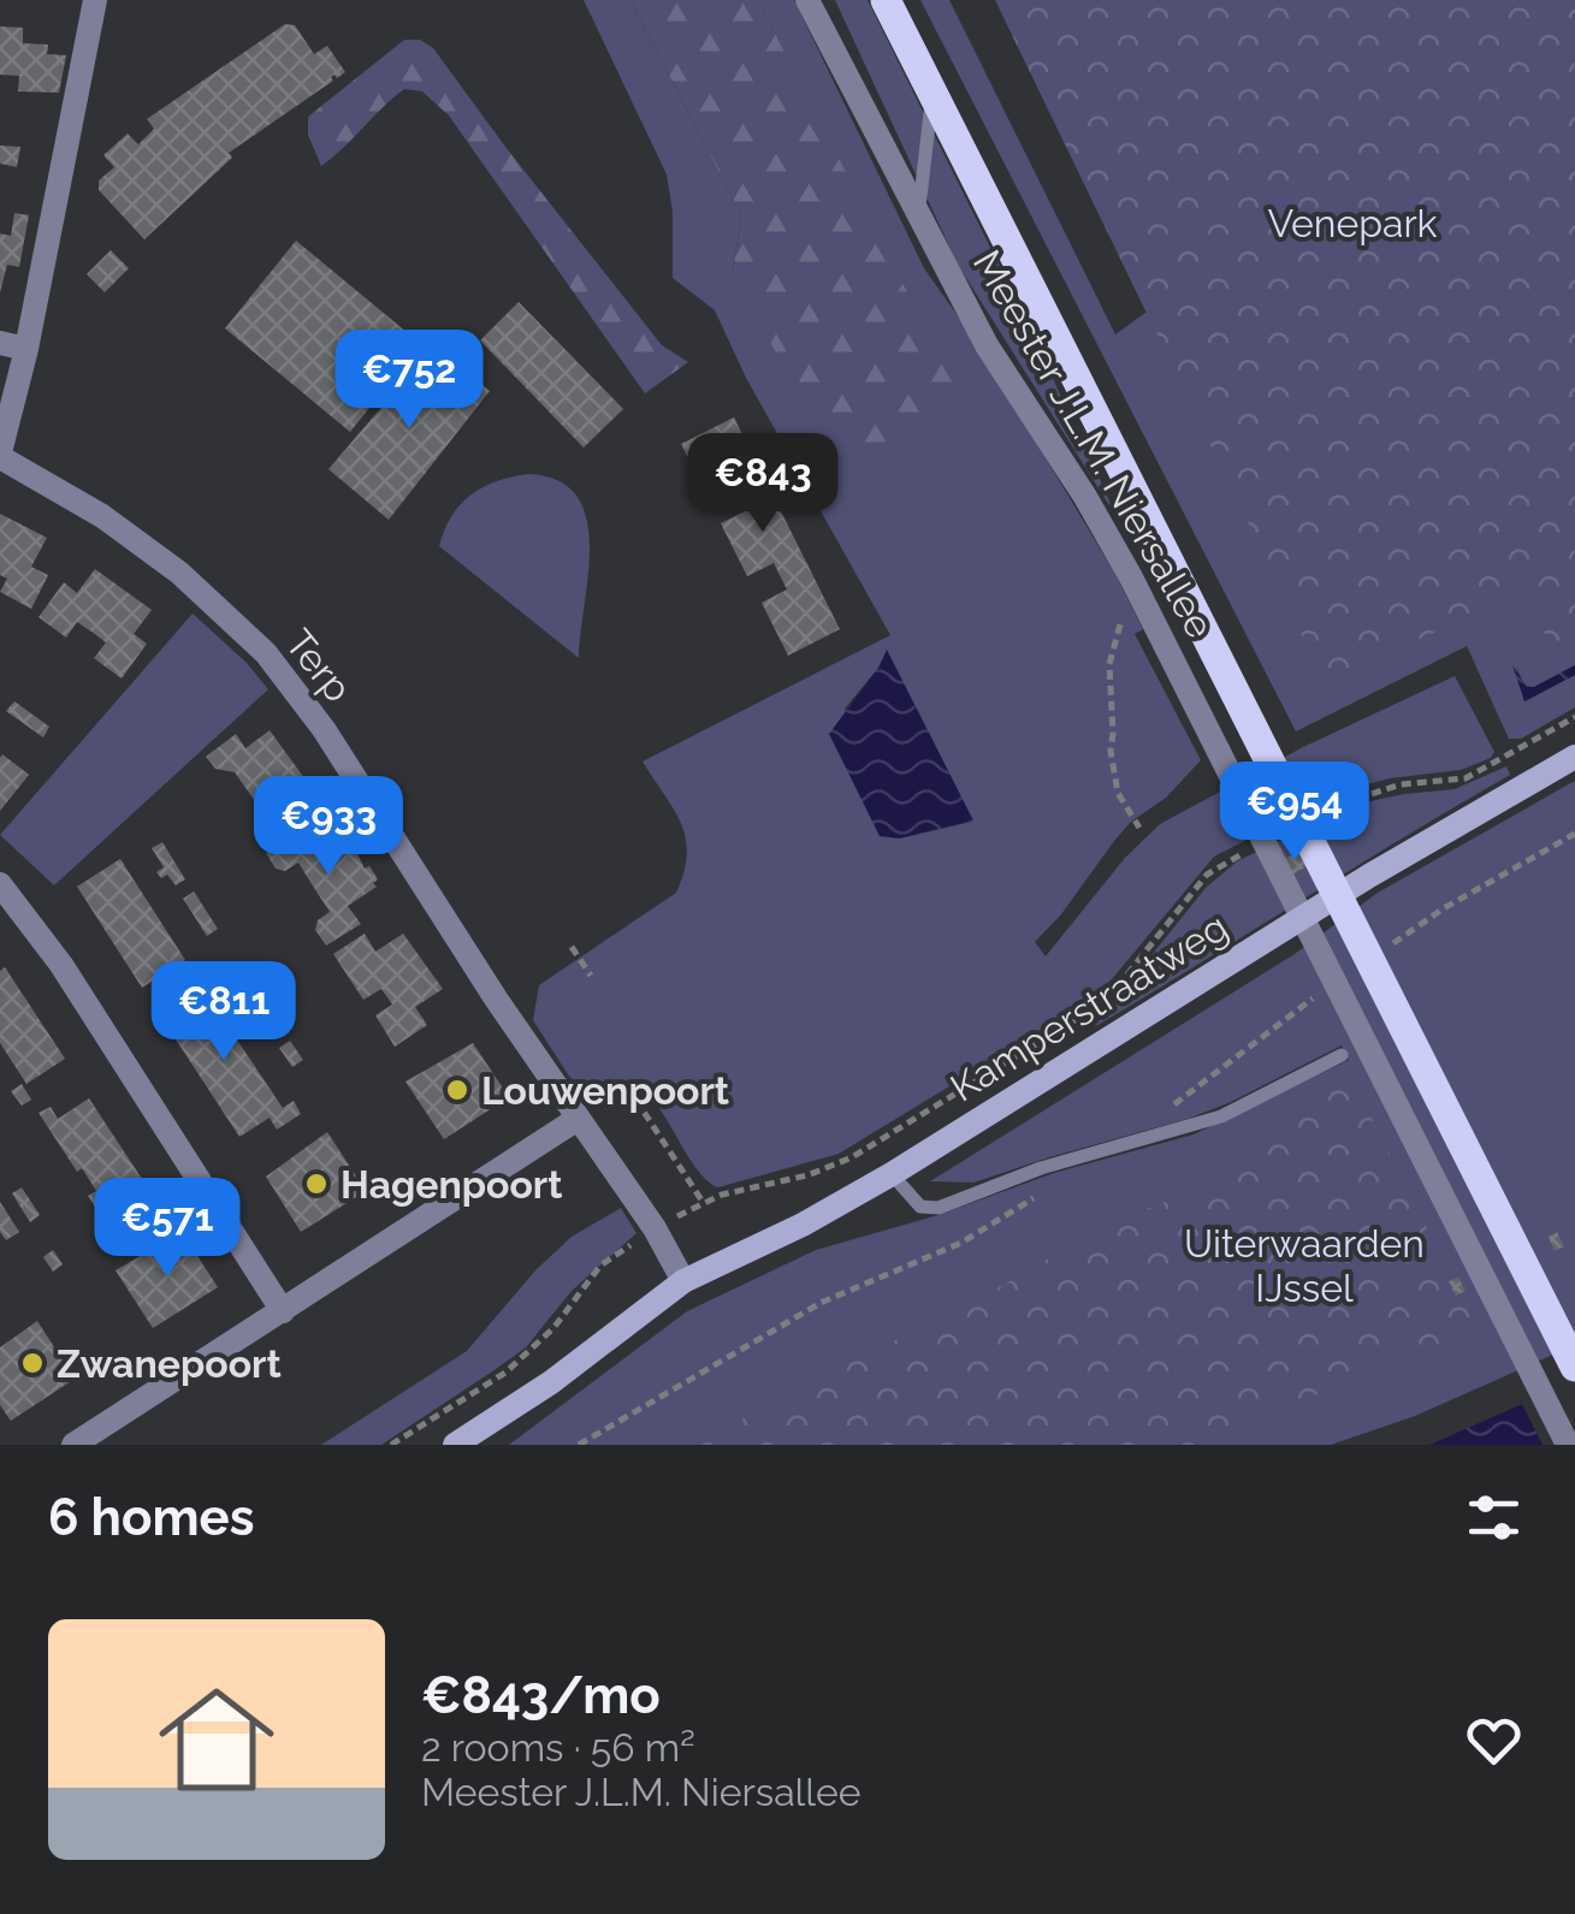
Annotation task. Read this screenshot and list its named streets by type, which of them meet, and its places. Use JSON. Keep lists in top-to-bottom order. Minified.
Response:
{"streets":{"main road":["Meester J.L.M. Niersallee","Kamperstraatweg"],"street":["Terp"]},"crossings":[["Terp","Kamperstraatweg"]],"parks":["Venepark","Uiterwaarden IJssel"],"places":["Louwenpoort","Hagenpoort","Zwanepoort"],"page":{"price":["€752","€843","€954","€933","€811","€571"],"heading":"6 homes","list":[{"name":"€843/mo","note":"2 rooms · 56 m² · Meester J.L.M. Niersallee"}]}}
